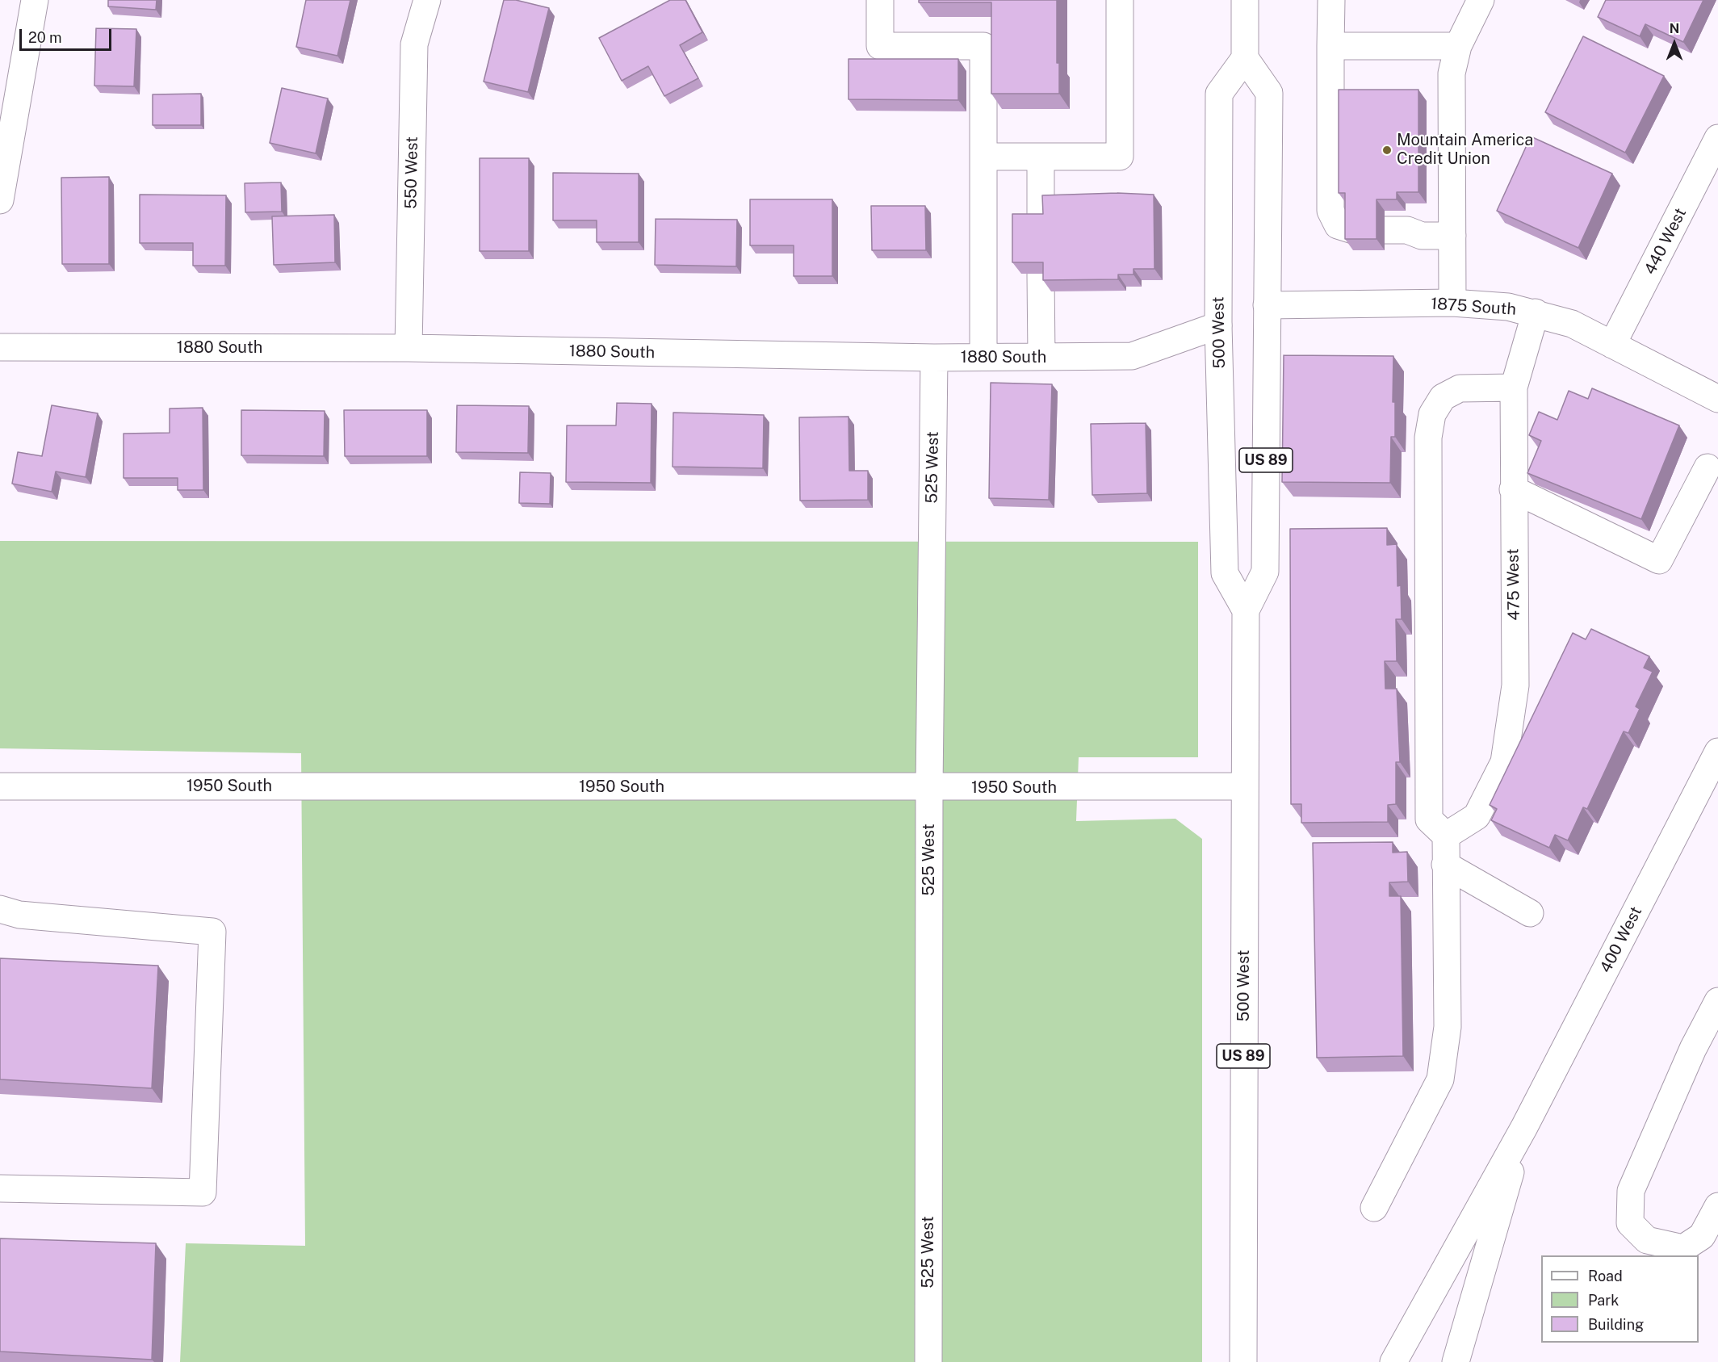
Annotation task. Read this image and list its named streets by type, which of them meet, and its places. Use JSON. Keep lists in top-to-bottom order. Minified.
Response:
{"streets":{"street":["550 West","440 West","1875 South","500 West","1880 South","US 89","525 West","475 West","1950 South","400 West"]},"crossings":[["550 West","1880 South"],["440 West","1875 South"],["1875 South","500 West"],["1875 South","475 West"],["500 West","1880 South"],["500 West","1950 South"],["1880 South","525 West"],["525 West","1950 South"]],"places":["Mountain America Credit Union"],"legend":["Road","Park","Building"],"scale_bar":"20 m","north":"top"}
